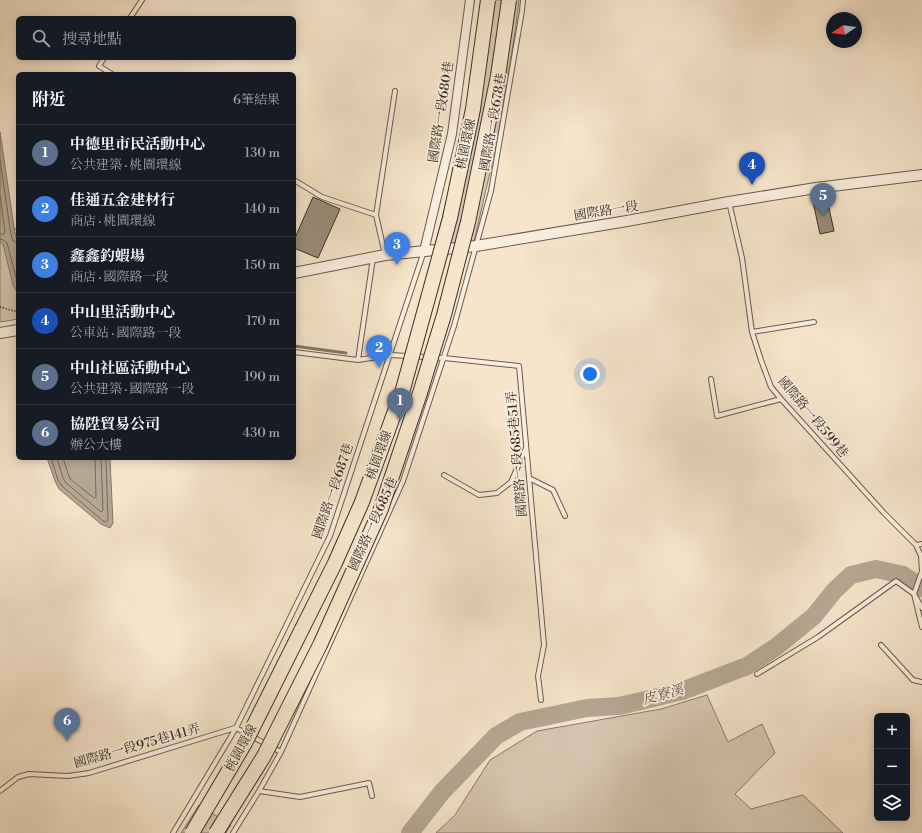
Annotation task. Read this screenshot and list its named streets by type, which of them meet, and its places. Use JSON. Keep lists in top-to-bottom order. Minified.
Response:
{"streets":{"highway":["桃園環線"],"street":["國際路一段680巷","國際路一段"],"lane":["國際路一段678巷","國際路一段599巷","國際路一段685巷51弄","國際路一段687巷","國際路一段685巷","國際路一段975巷141弄"]},"crossings":[["國際路一段680巷","國際路一段"],["國際路一段680巷","國際路一段687巷"],["國際路一段678巷","國際路一段"],["國際路一段678巷","國際路一段685巷"],["國際路一段","國際路一段599巷"],["國際路一段","國際路一段687巷"],["國際路一段","國際路一段685巷"],["國際路一段685巷51弄","國際路一段687巷"],["國際路一段685巷51弄","國際路一段685巷"],["國際路一段687巷","國際路一段975巷141弄"]],"water":["皮寮溪"],"north":"left","page":{"search":"搜尋地點","heading":["附近","6筆結果"],"list":[{"mark":"1","name":"中德里市民活動中心","note":"公共建築 · 桃園環線","value":"130 m"},{"mark":"2","name":"佳通五金建材行","note":"商店 · 桃園環線","value":"140 m"},{"mark":"3","name":"鑫鑫釣蝦場","note":"商店 · 國際路一段","value":"150 m"},{"mark":"4","name":"中山里活動中心","note":"公車站 · 國際路一段","value":"170 m"},{"mark":"5","name":"中山社區活動中心","note":"公共建築 · 國際路一段","value":"190 m"},{"mark":"6","name":"協陞貿易公司","note":"辦公大樓","value":"430 m"}],"pins":["4","5","3","2","1","6"],"map_buttons":["+","−"]}}
